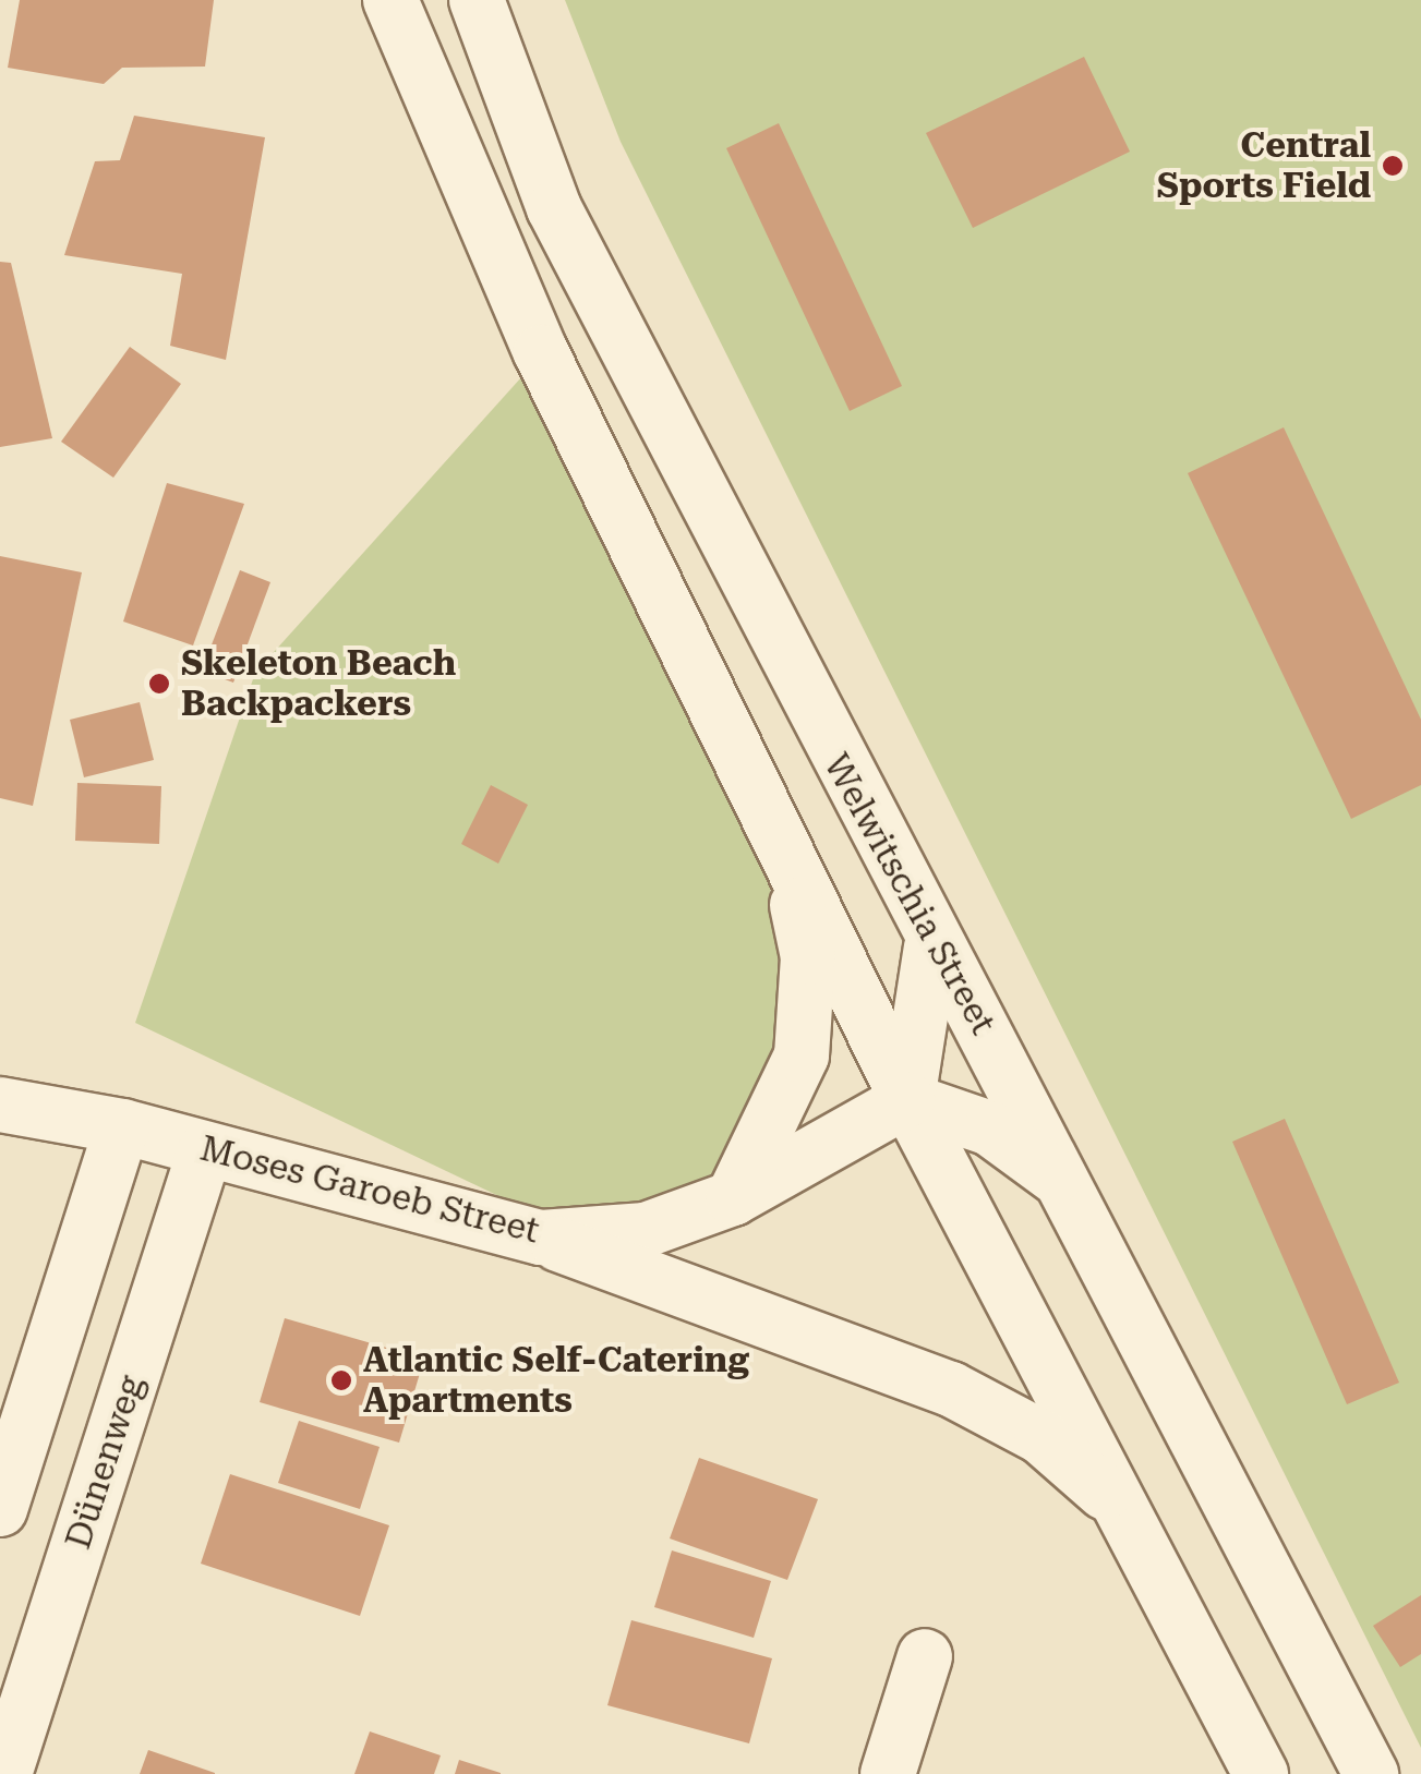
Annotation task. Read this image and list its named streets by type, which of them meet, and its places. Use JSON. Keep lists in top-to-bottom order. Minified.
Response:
{"streets":{"street":["Welwitschia Street","Moses Garoeb Street","Dünenweg"]},"crossings":[["Moses Garoeb Street","Dünenweg"]],"places":["Central Sports Field","Skeleton Beach Backpackers","Atlantic Self-Catering Apartments"]}
